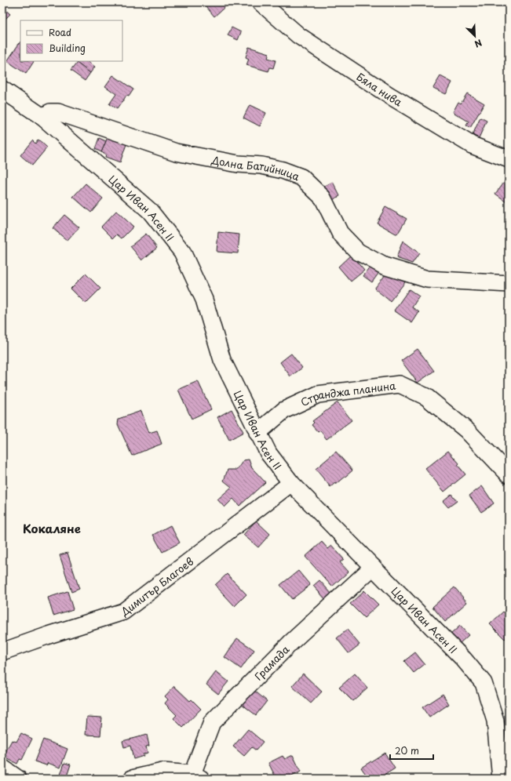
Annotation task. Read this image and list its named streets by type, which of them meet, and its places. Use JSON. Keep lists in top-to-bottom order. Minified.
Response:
{"streets":{"street":["Бяла нива","Долна Батийница","Цар Иван Асен II","Странджа планина","Димитър Благоев","Грамада"]},"crossings":[["Долна Батийница","Цар Иван Асен II"],["Цар Иван Асен II","Странджа планина"],["Цар Иван Асен II","Димитър Благоев"],["Цар Иван Асен II","Грамада"]],"districts":["Кокаляне"],"legend":["Road","Building"],"scale_bar":"20 m","north":"bottom right"}
